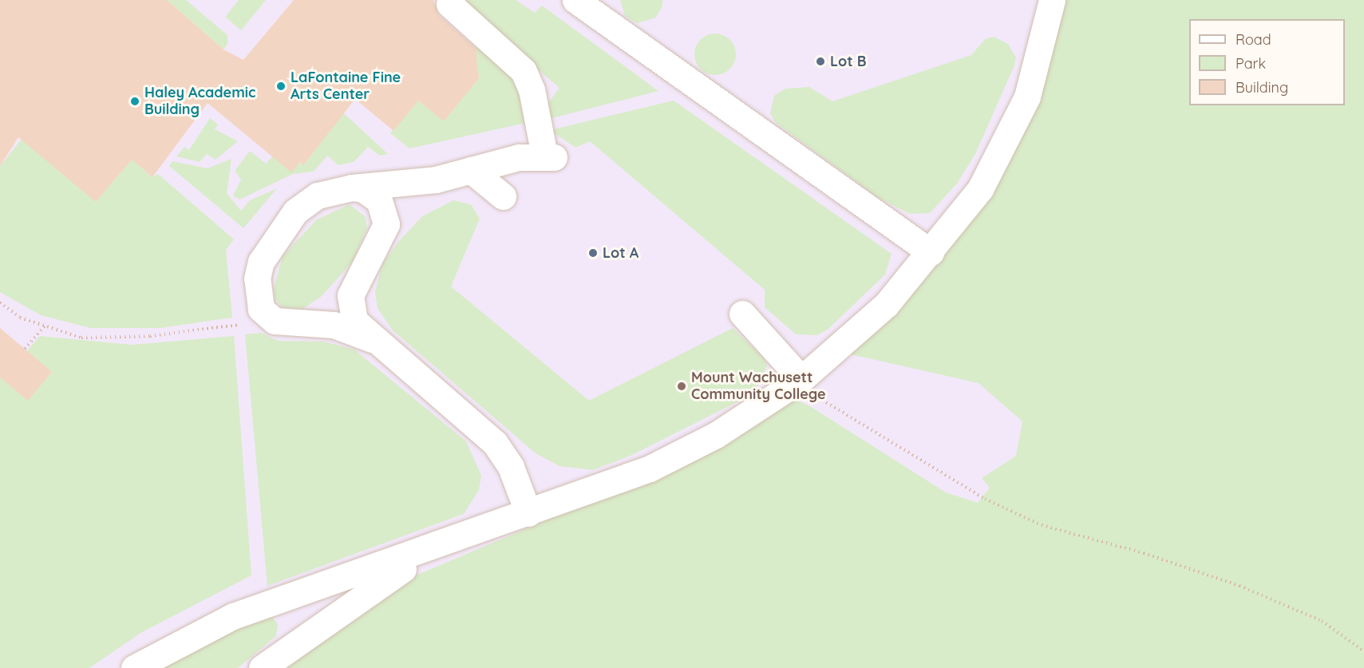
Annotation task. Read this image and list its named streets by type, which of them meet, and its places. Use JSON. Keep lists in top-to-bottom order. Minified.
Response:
{"places":["Lot B","LaFontaine Fine Arts Center","Haley Academic Building","Lot A","Mount Wachusett Community College"],"legend":["Road","Park","Building"]}
